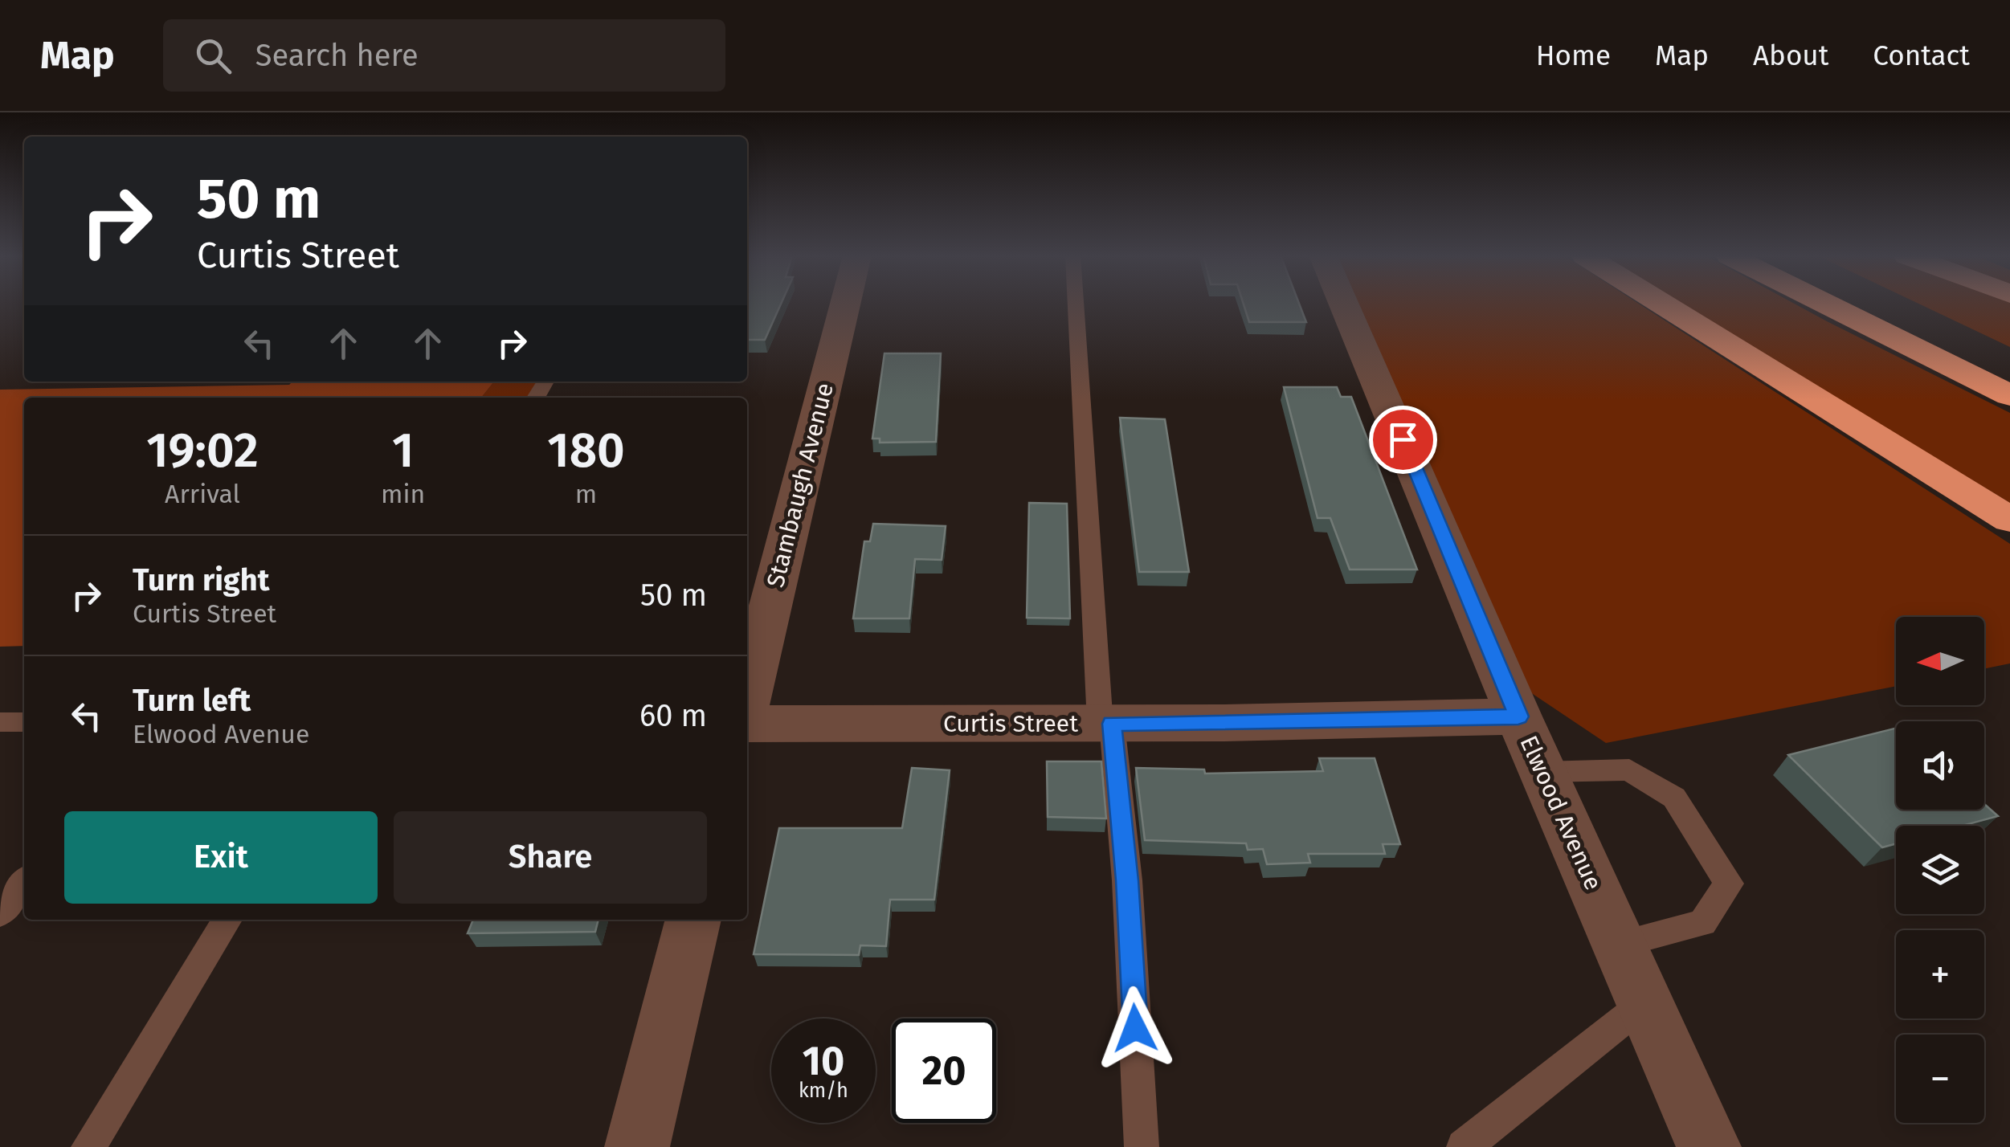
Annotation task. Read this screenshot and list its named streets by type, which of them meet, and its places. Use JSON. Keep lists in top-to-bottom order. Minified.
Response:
{"streets":{"street":["Stambaugh Avenue","Curtis Street","Elwood Avenue"]},"crossings":[["Curtis Street","Elwood Avenue"]],"north":"left","page":{"header":"Map","search":"Search here","nav":["Home","Map","About","Contact"],"turn":["50 m","Curtis Street"],"eta":["19:02","Arrival","1","min","180","m"],"list":[{"name":"Turn right","note":"Curtis Street","value":"50 m"},{"name":"Turn left","note":"Elwood Avenue","value":"60 m"}],"map_buttons":["+","−"],"buttons":["Exit","Share"],"speed":"10 km/h","limit":"20"}}
